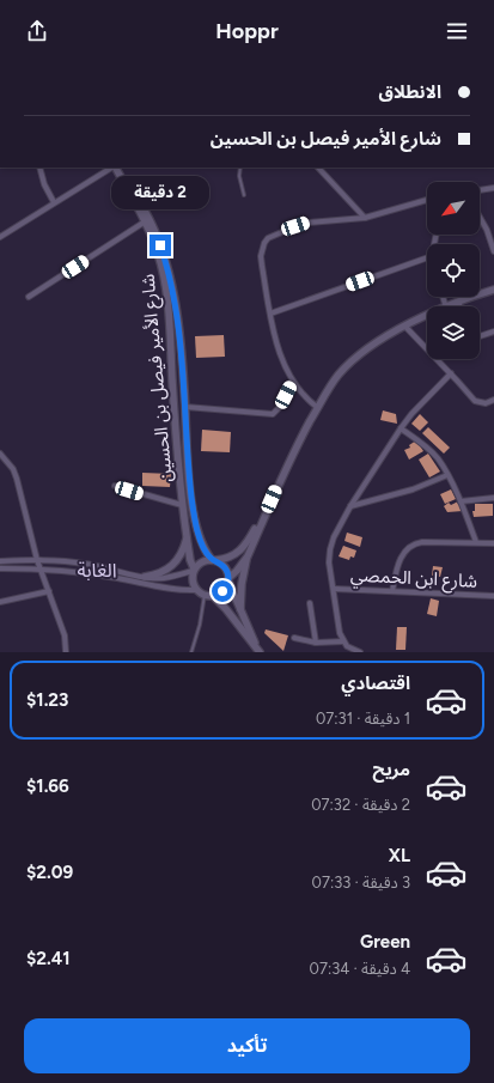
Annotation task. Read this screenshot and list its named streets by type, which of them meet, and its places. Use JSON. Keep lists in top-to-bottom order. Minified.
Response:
{"streets":{"street":["شارع الأمير فيصل بن الحسين","شارع ابن الحمصي"]},"districts":["الغابة"],"north":"bottom left","page":{"header":"Hoppr","banner":["الانطلاق","شارع الأمير فيصل بن الحسين"],"bubble":"2 دقيقة","list":[{"name":"اقتصادي","note":"1 دقيقة · 07:31","value":"$1.23"},{"name":"مريح","note":"2 دقيقة · 07:32","value":"$1.66"},{"name":"XL","note":"3 دقيقة · 07:33","value":"$2.09"},{"name":"Green","note":"4 دقيقة · 07:34","value":"$2.41"}],"buttons":"تأكيد"}}
